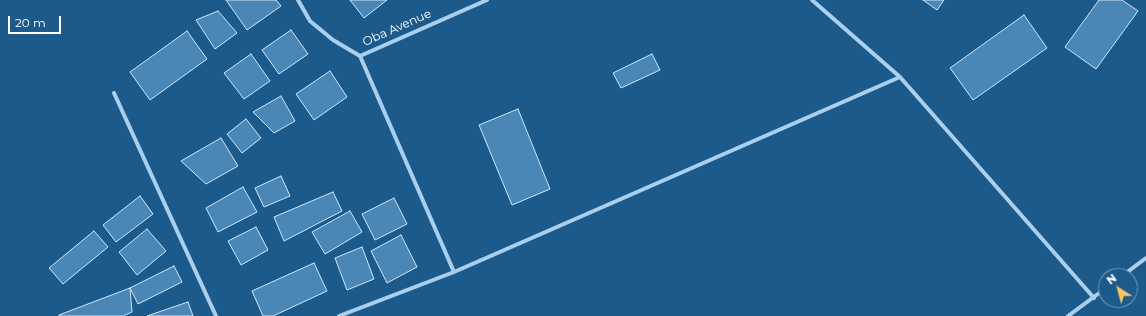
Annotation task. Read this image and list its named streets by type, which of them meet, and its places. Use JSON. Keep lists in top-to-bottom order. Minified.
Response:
{"streets":{"street":["Oba Avenue"]},"scale_bar":"20 m","north":"top left"}
